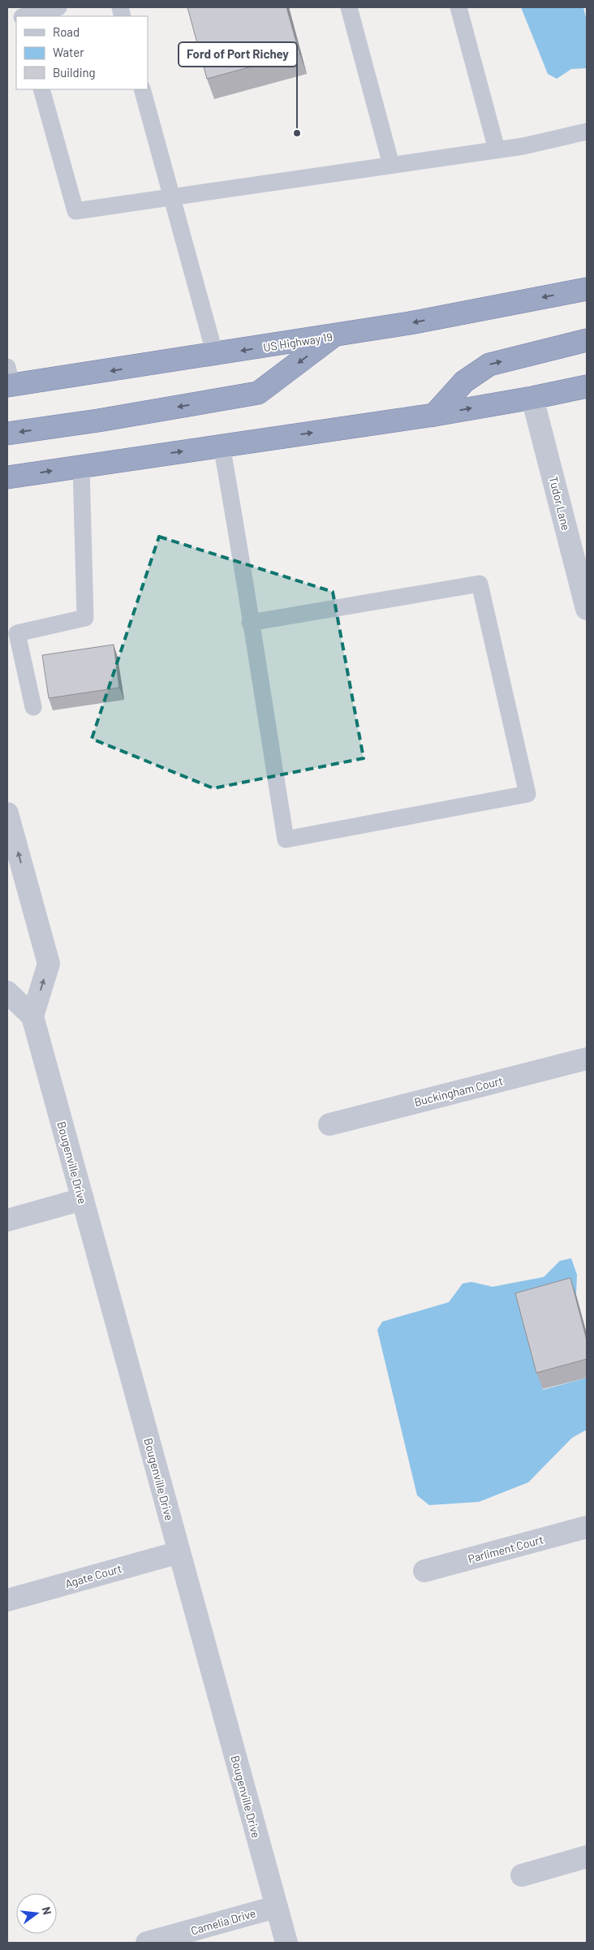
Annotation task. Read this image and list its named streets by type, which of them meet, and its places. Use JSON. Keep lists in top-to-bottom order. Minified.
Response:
{"streets":{"highway":["US Highway 19"],"street":["Tudor Lane","Buckingham Court","Bougenville Drive","Parliment Court","Agate Court","Camelia Drive"]},"crossings":[["Bougenville Drive","Agate Court"],["Bougenville Drive","Camelia Drive"]],"places":["Ford of Port Richey"],"legend":["Road","Water","Building"],"north":"right"}
